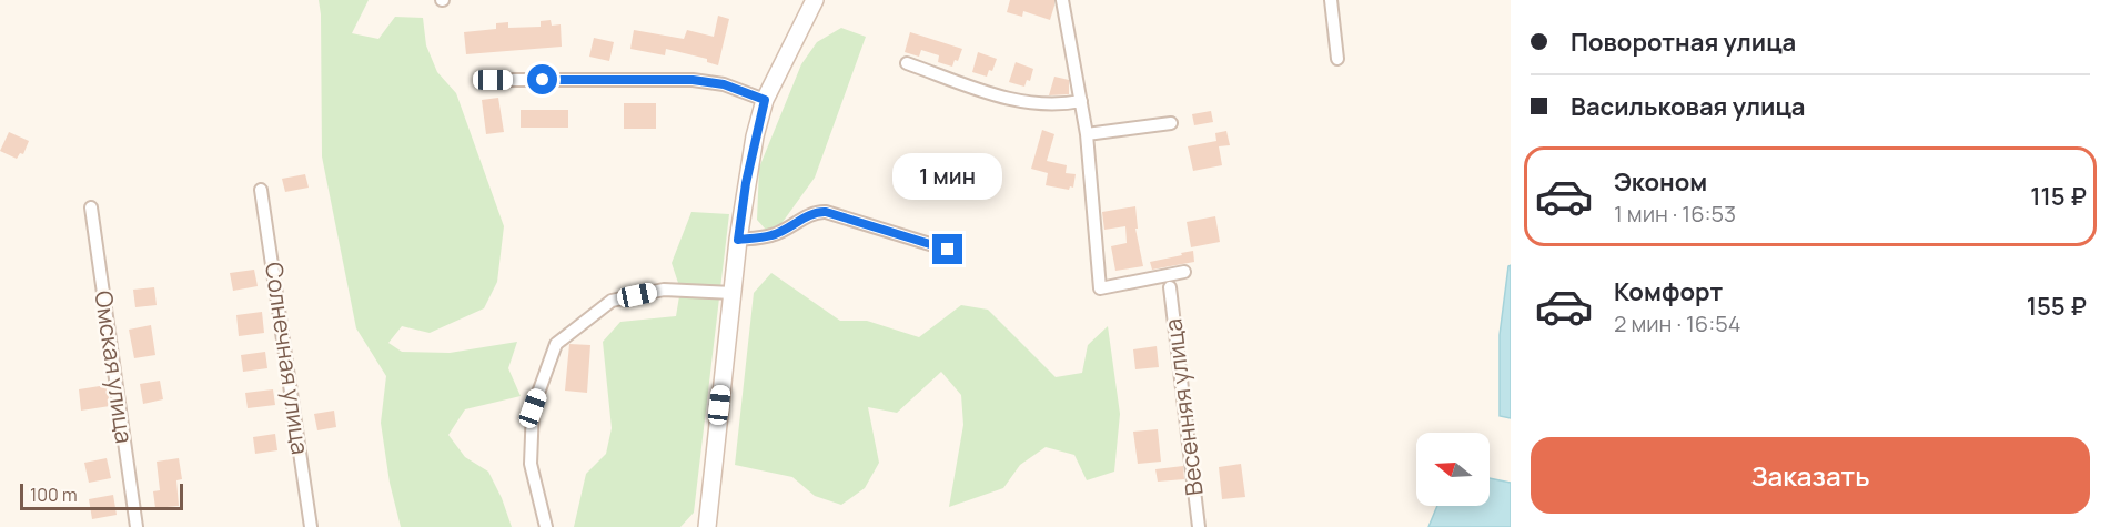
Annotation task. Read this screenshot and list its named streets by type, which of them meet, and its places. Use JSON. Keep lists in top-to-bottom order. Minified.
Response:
{"streets":{"street":["Солнечная улица","Омская улица","Весенняя улица"]},"scale_bar":"100 m","north":"left","page":{"banner":["Поворотная улица","Васильковая улица"],"list":[{"name":"Эконом","note":"1 мин · 16:53","value":"115 ₽"},{"name":"Комфорт","note":"2 мин · 16:54","value":"155 ₽"}],"bubble":"1 мин","buttons":"Заказать","scale":"100 m"}}
